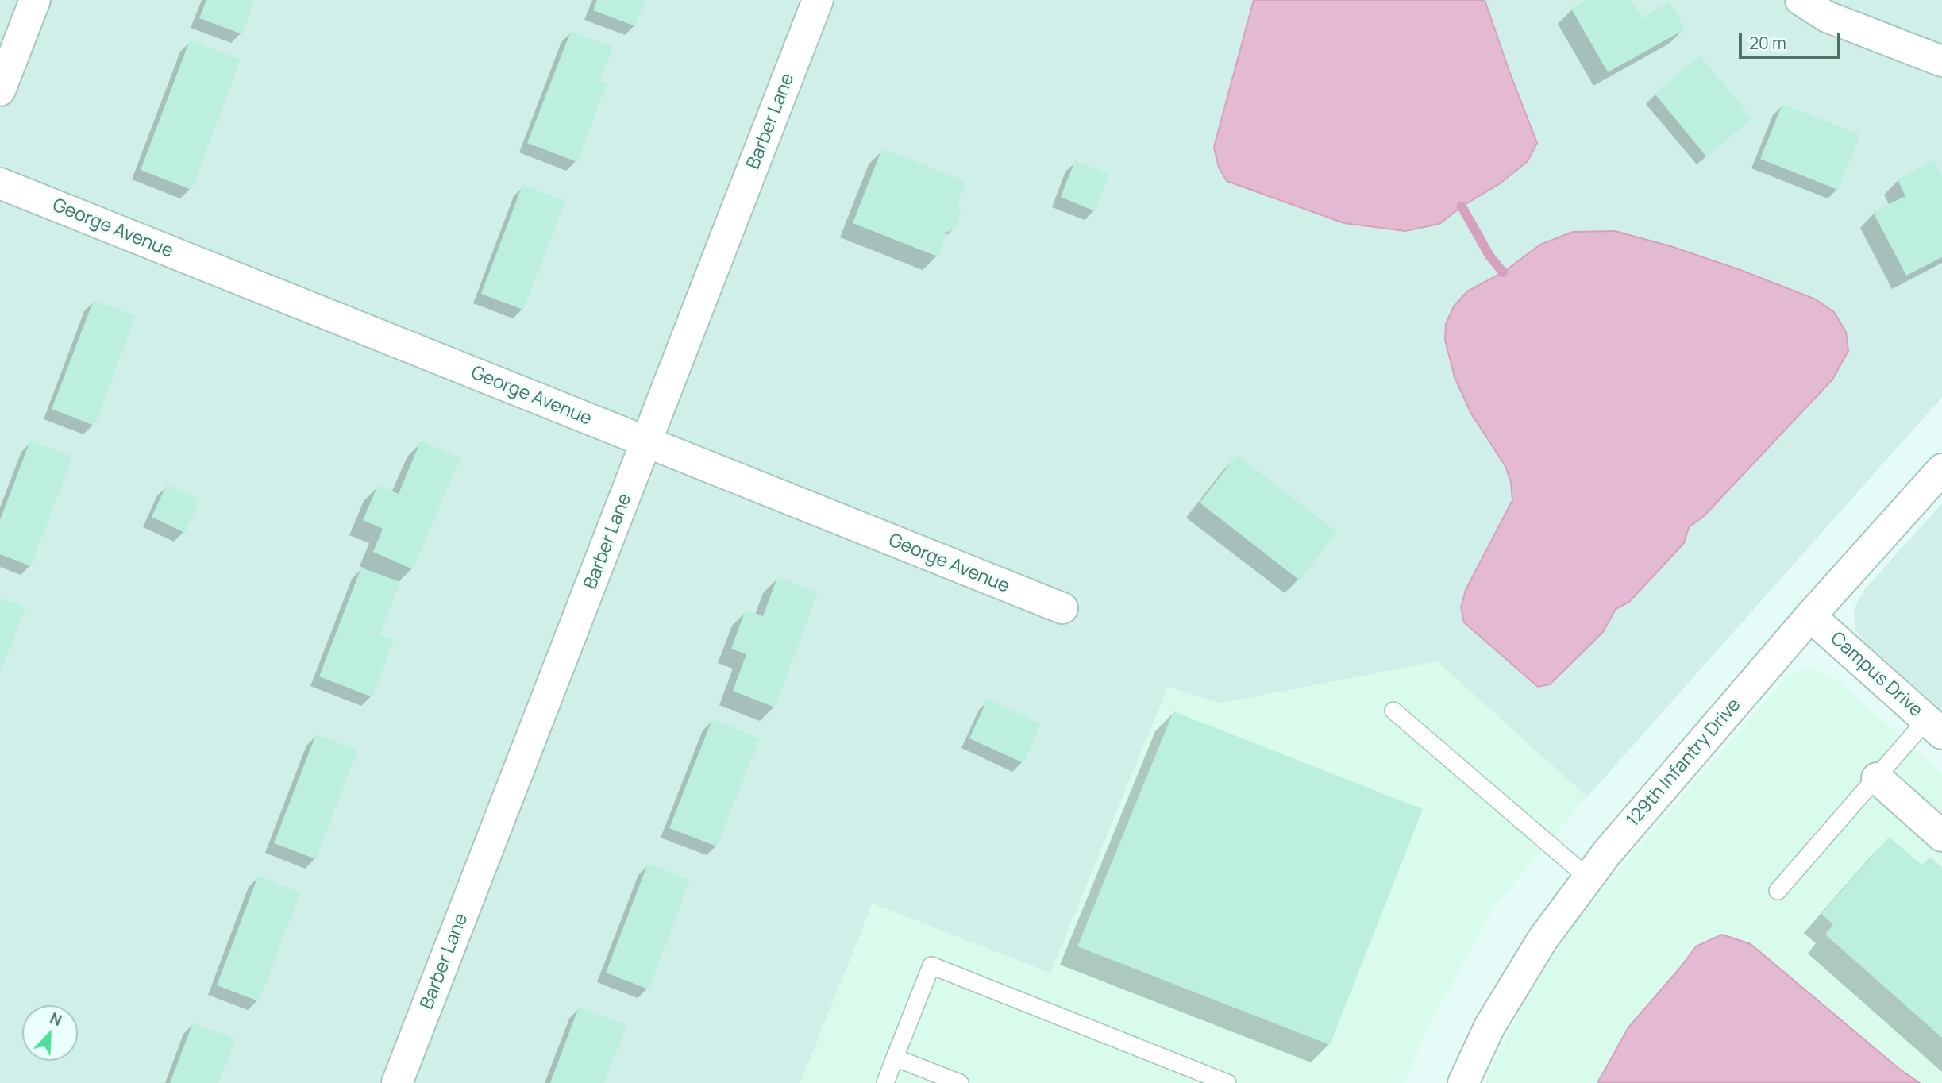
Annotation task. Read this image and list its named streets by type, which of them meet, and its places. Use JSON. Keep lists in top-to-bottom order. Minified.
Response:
{"streets":{"street":["Barber Lane","George Avenue","Campus Drive","129th Infantry Drive"]},"crossings":[["Barber Lane","George Avenue"],["Campus Drive","129th Infantry Drive"]],"scale_bar":"20 m","north":"top right"}
